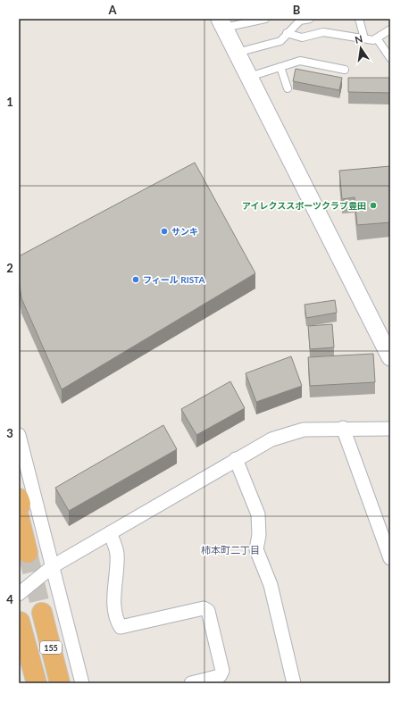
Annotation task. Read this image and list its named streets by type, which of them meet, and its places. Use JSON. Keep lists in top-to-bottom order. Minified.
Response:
{"streets":{"highway":["155"]},"districts":["柿本町二丁目"],"places":["アイレクススポーツクラブ豊田","サンキ","フィール RISTA"],"north":"top","grid":{"columns":["A","B"],"rows":["1","2","3","4"]}}
